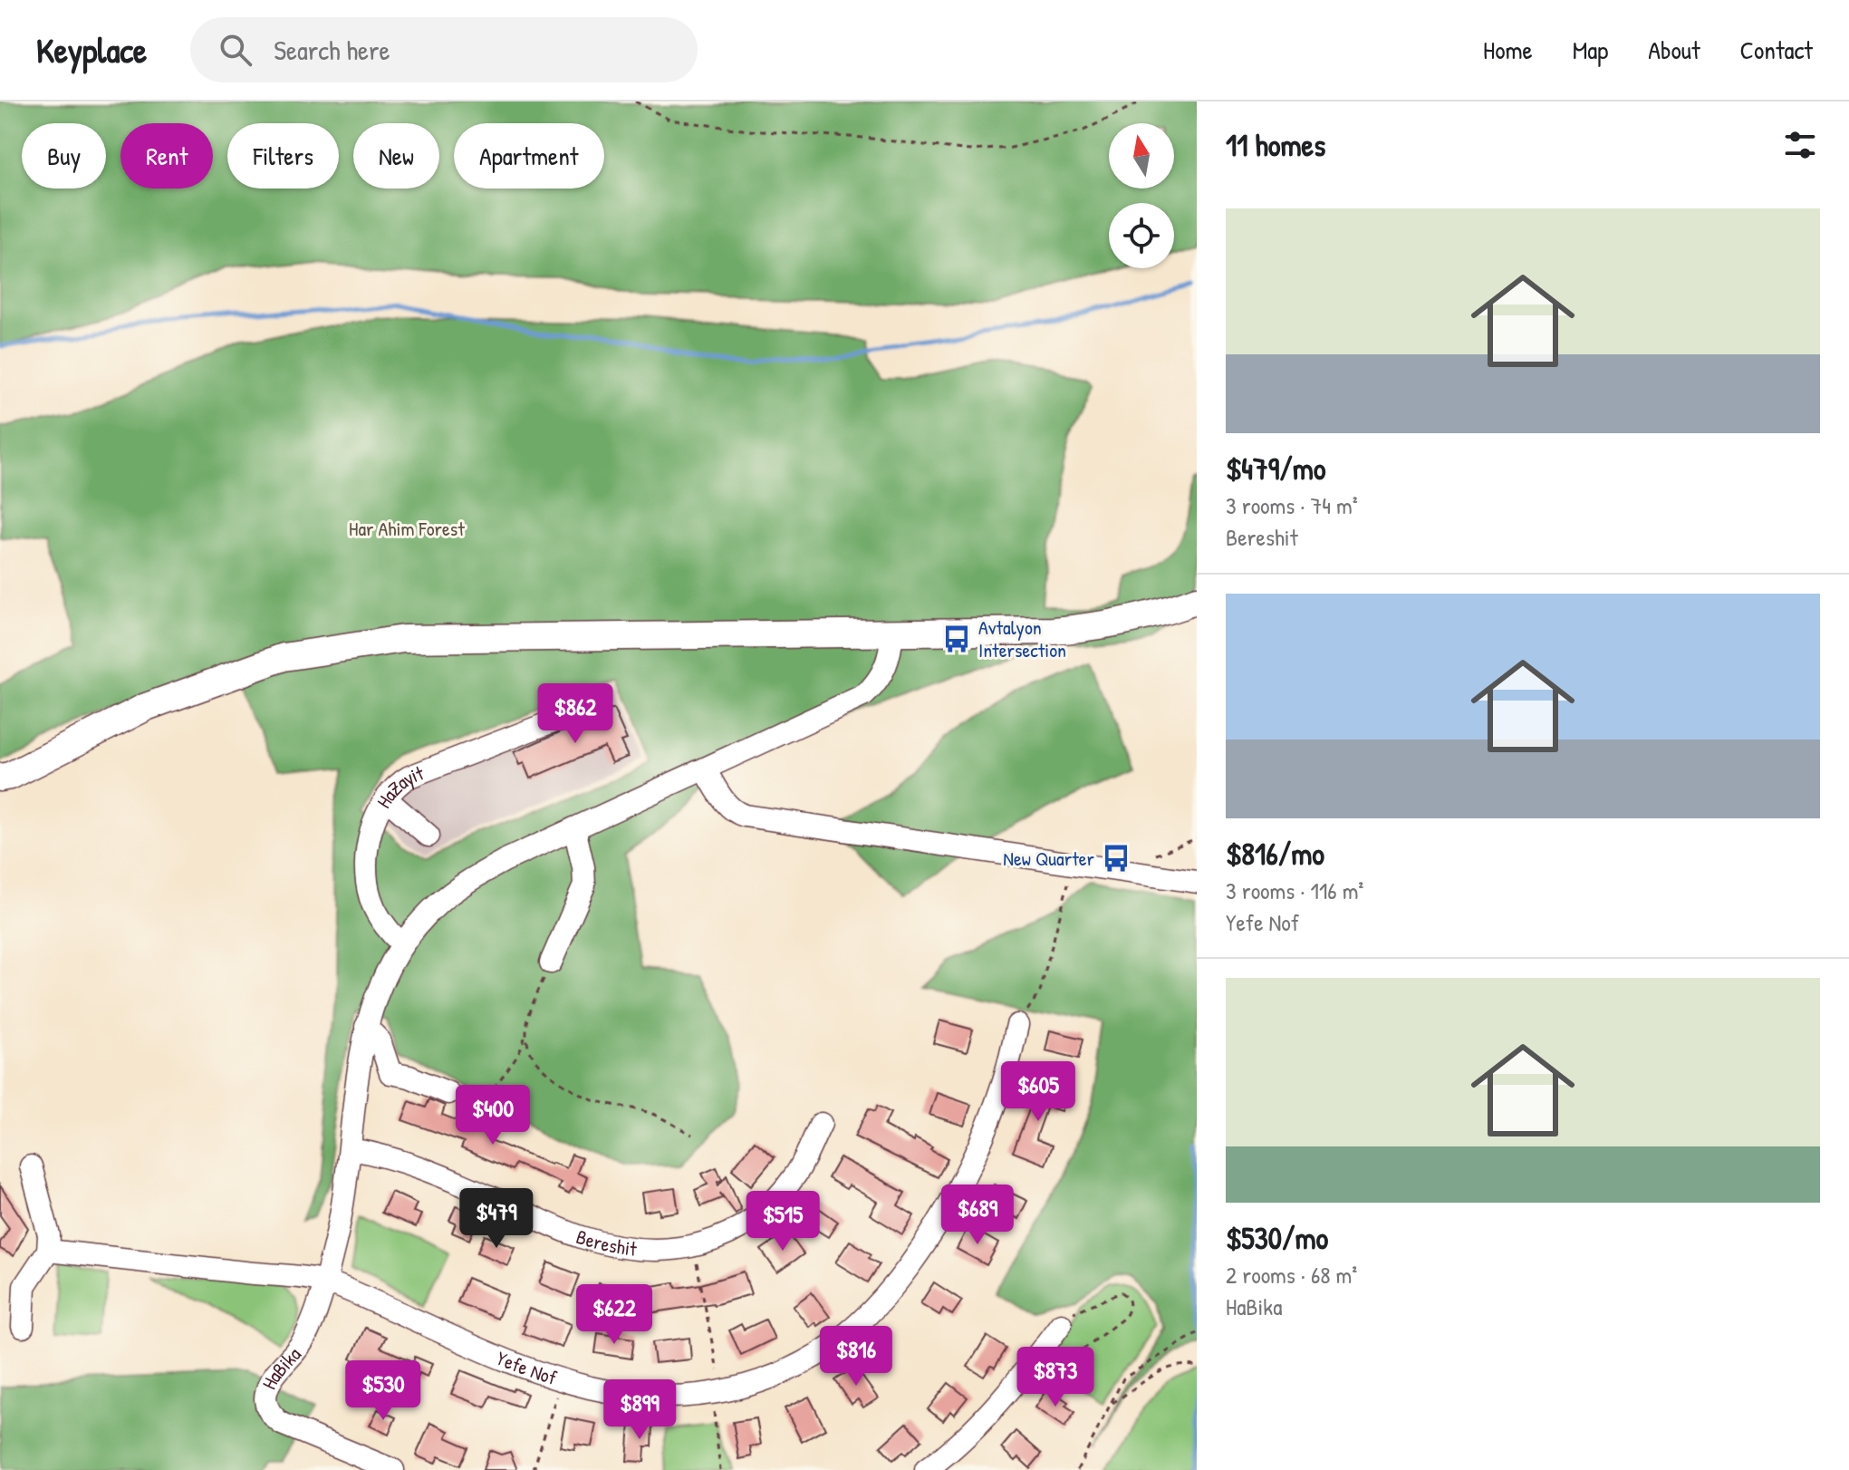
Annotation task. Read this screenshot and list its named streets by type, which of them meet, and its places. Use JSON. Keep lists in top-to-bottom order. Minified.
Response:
{"streets":{"street":["HaZayit","Bereshit","Yefe Nof","HaBika"]},"crossings":[["HaZayit","HaBika"],["Bereshit","HaBika"],["Yefe Nof","HaBika"]],"parks":["Har Ahim Forest"],"places":{"bus stop":["Avtalyon Intersection","New Quarter"]},"north":"top","page":{"header":"Keyplace","search":"Search here","nav":["Home","Map","About","Contact"],"heading":"11 homes","chip":["Buy","Rent","Filters","New","Apartment"],"list":[{"name":"$479/mo","note":"3 rooms · 74 m² · Bereshit"},{"name":"$816/mo","note":"3 rooms · 116 m² · Yefe Nof"},{"name":"$530/mo","note":"2 rooms · 68 m² · HaBika"}],"price":["$862","$605","$400","$689","$479","$515","$622","$816","$873","$530","$899"]}}
